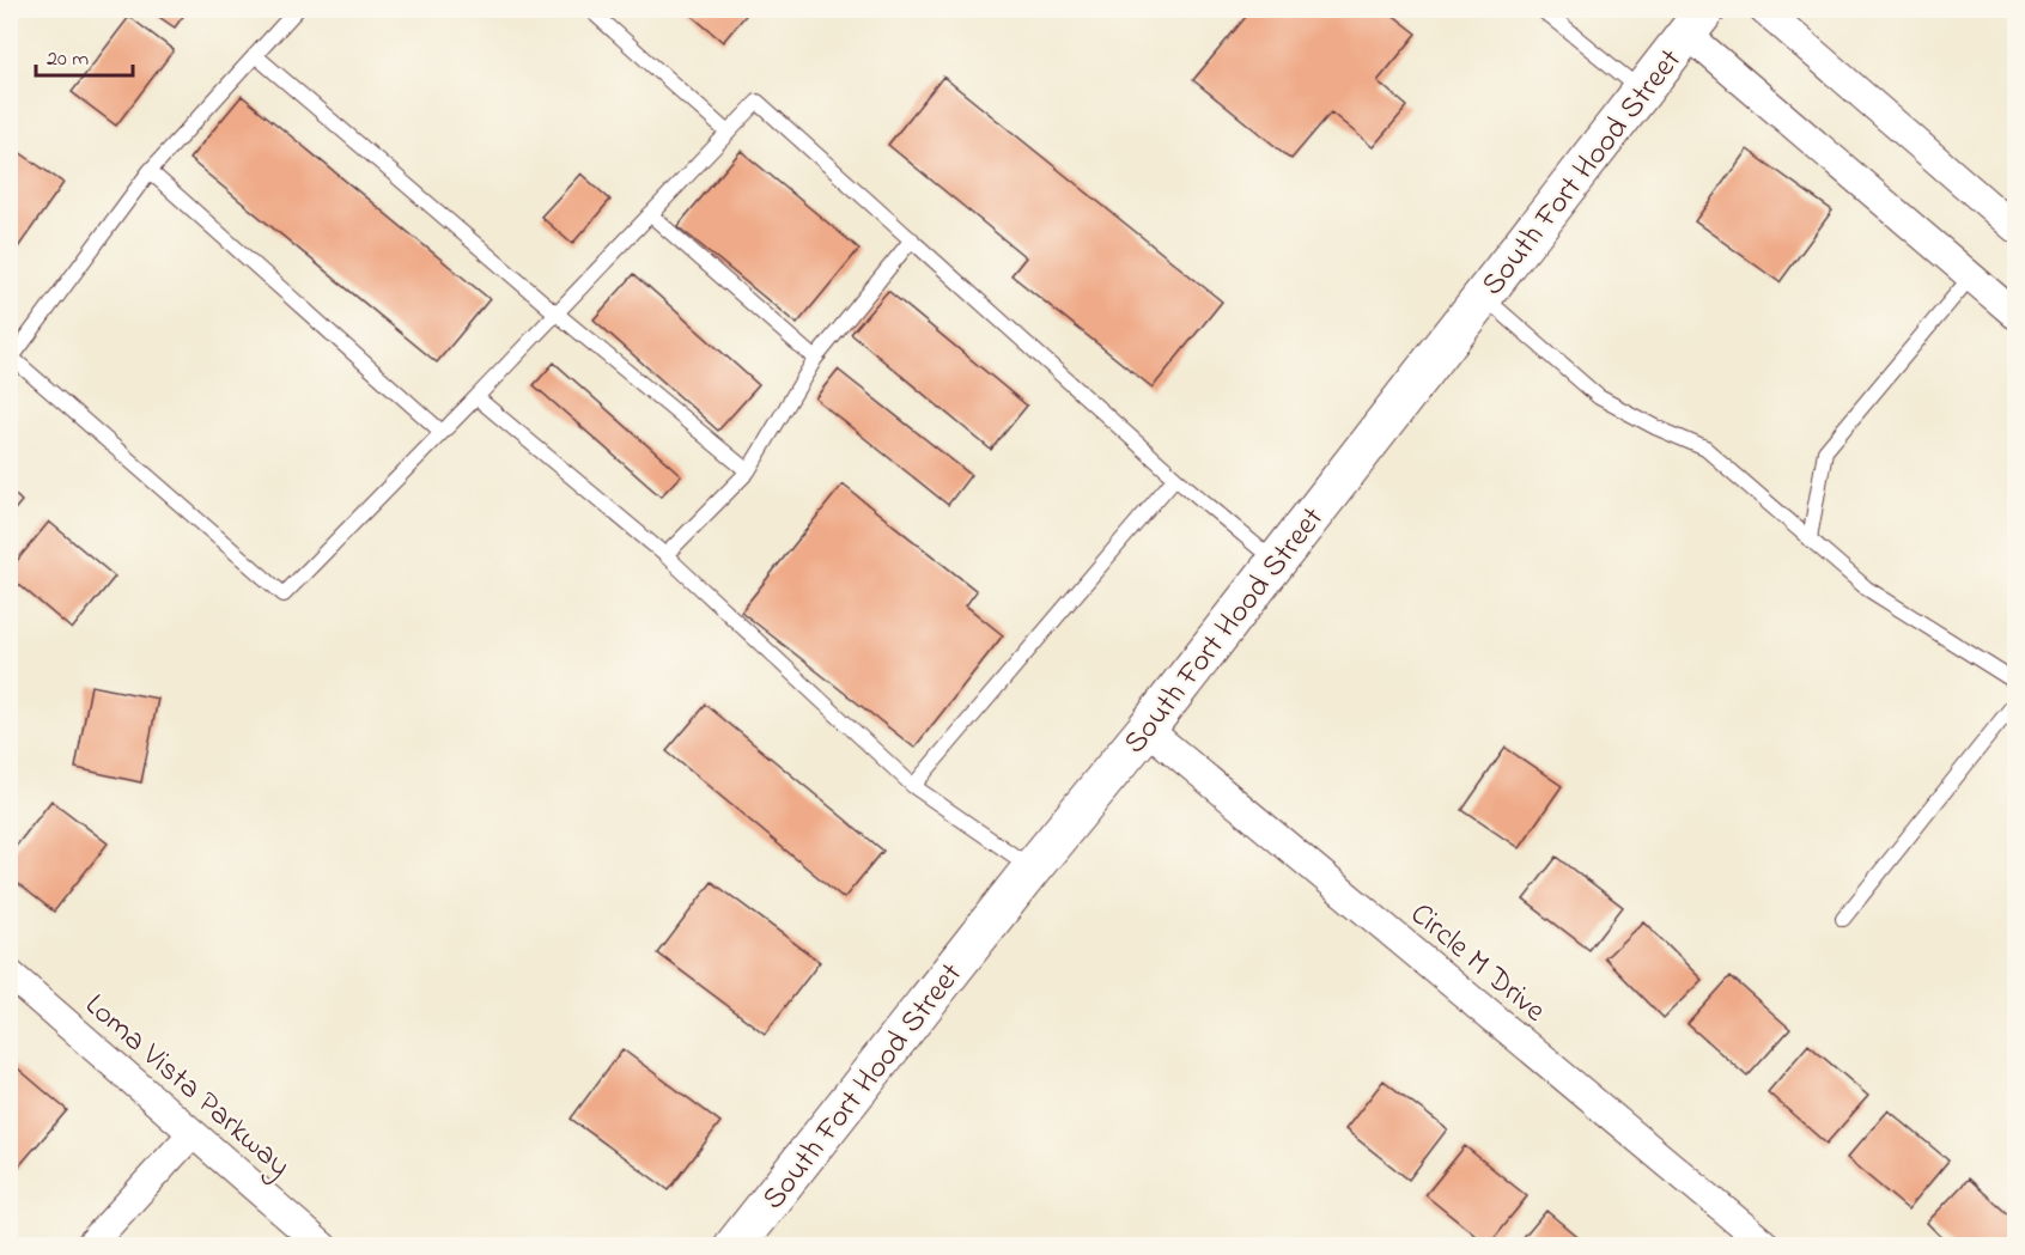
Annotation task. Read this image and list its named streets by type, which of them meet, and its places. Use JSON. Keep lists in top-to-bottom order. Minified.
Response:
{"streets":{"highway":["South Fort Hood Street"],"street":["Circle M Drive","Loma Vista Parkway"]},"crossings":[["South Fort Hood Street","Circle M Drive"]],"scale_bar":"20 m"}
